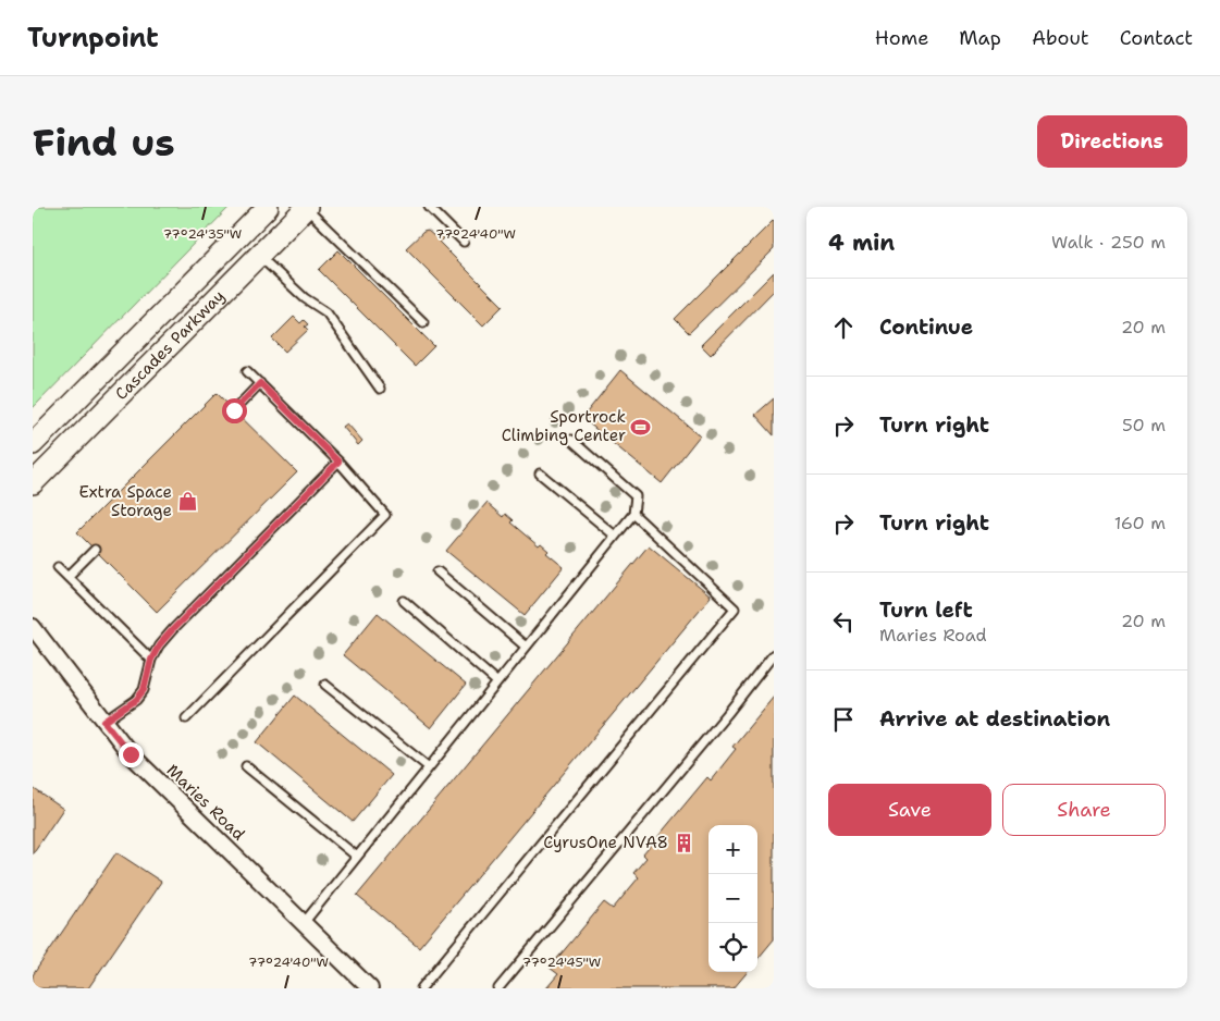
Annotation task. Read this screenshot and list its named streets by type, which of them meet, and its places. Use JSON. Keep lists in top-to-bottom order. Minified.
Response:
{"streets":{"main road":["Cascades Parkway"],"street":["Maries Road"]},"places":{"sports":["Sportrock Climbing Center"],"shop":["Extra Space Storage"],"building":["CyrusOne NVA8"]},"page":{"header":"Turnpoint","nav":["Home","Map","About","Contact"],"buttons":["Directions",["Save","Share"]],"title":"Find us","heading":["4 min","Walk · 250 m"],"list":[["Continue","20 m"],["Turn right","50 m"],["Turn right","160 m"],["Turn left","Maries Road","20 m"],"Arrive at destination"],"map_buttons":["+","−"]},"coordinates":["77°24'35\"W","77°24'40\"W","77°24'45\"W"]}
